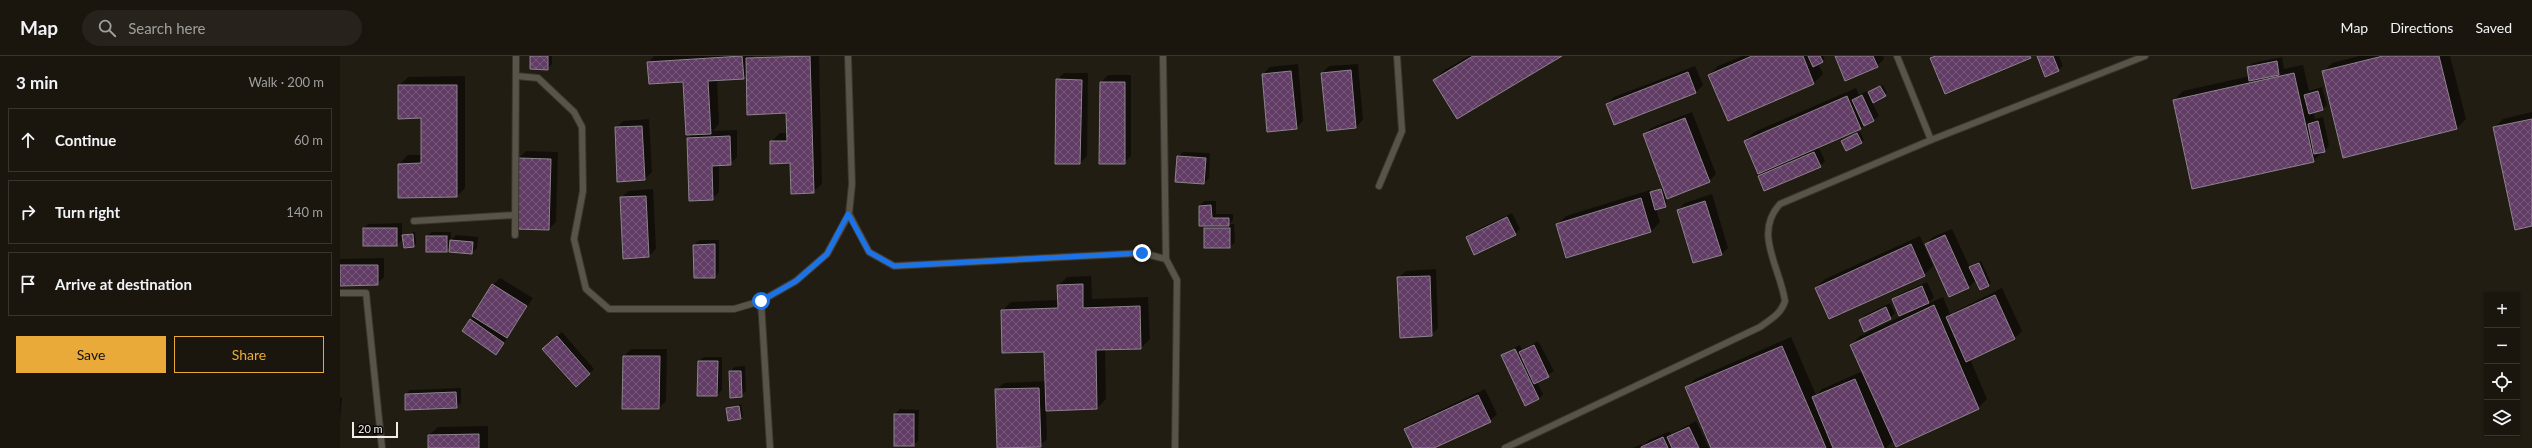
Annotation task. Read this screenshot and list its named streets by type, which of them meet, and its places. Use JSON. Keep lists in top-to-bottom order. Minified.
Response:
{"scale_bar":"20 m","page":{"header":"Map","search":"Search here","nav":["Map","Directions","Saved"],"heading":["3 min","Walk · 200 m"],"list":[["Continue","60 m"],["Turn right","140 m"],"Arrive at destination"],"map_buttons":["+","−"],"buttons":["Save","Share"],"scale":"20 m"}}
